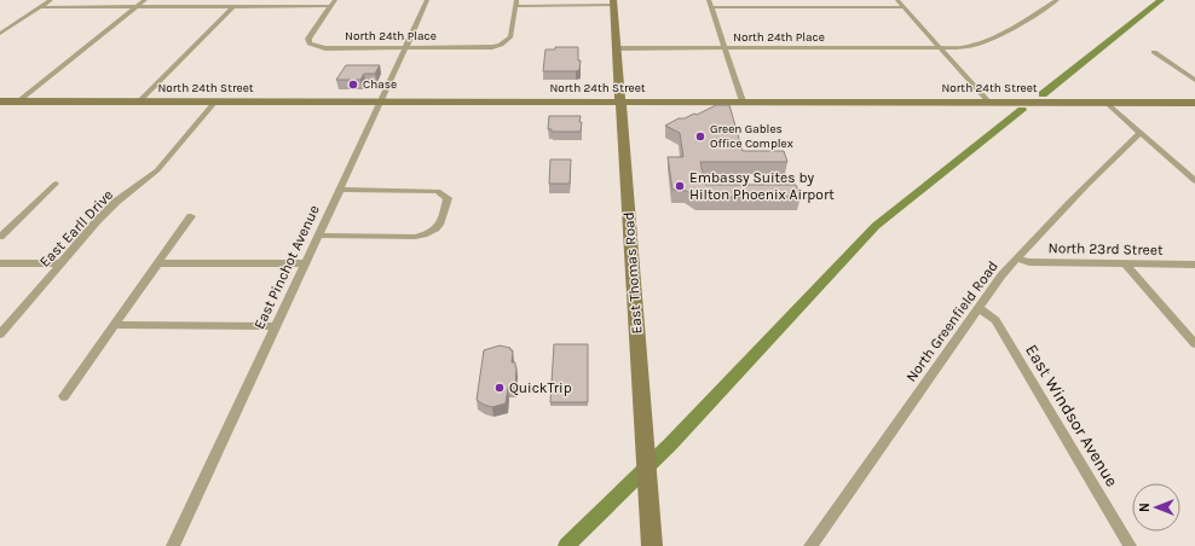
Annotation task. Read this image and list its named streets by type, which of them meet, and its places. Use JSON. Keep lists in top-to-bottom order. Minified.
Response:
{"streets":{"main road":["North 24th Street","East Thomas Road"],"street":["North 24th Place","East Earll Drive","North 23rd Street","East Pinchot Avenue","North Greenfield Road","East Windsor Avenue"]},"crossings":[["North 24th Place","East Pinchot Avenue"],["North 24th Place","East Thomas Road"],["North 24th Street","East Earll Drive"],["North 24th Street","East Pinchot Avenue"],["North 24th Street","East Thomas Road"],["North 23rd Street","North Greenfield Road"],["North Greenfield Road","East Windsor Avenue"]],"places":["Chase","Green Gables Office Complex","Embassy Suites by Hilton Phoenix Airport","QuickTrip"],"north":"left"}
